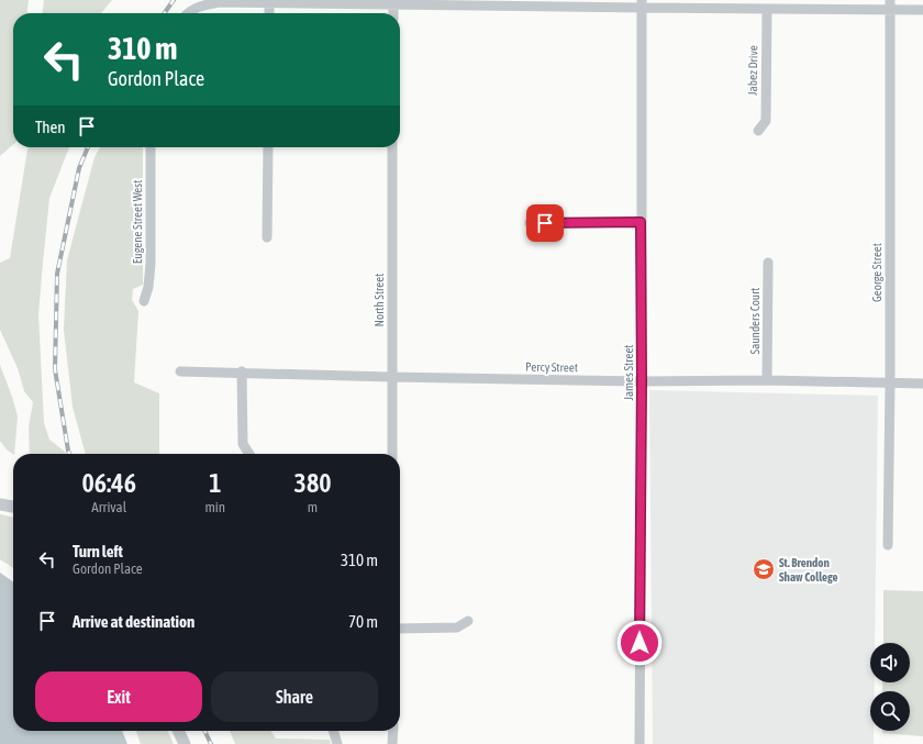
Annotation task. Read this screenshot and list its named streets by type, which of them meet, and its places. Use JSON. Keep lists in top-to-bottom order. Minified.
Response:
{"streets":{"street":["Jabez Drive","Eugene Street West","George Street","North Street","Saunders Court","Percy Street","James Street"]},"crossings":[["George Street","Percy Street"],["North Street","Percy Street"],["Saunders Court","Percy Street"],["Percy Street","James Street"]],"places":{"school or university":["St. Brendon Shaw College"]},"page":{"turn":["310 m","Gordon Place"],"then":"Then","eta":["06:46","Arrival","1","min","380","m"],"list":[{"name":"Turn left","note":"Gordon Place","value":"310 m"},{"name":"Arrive at destination","value":"70 m"}],"buttons":["Exit","Share"]}}
